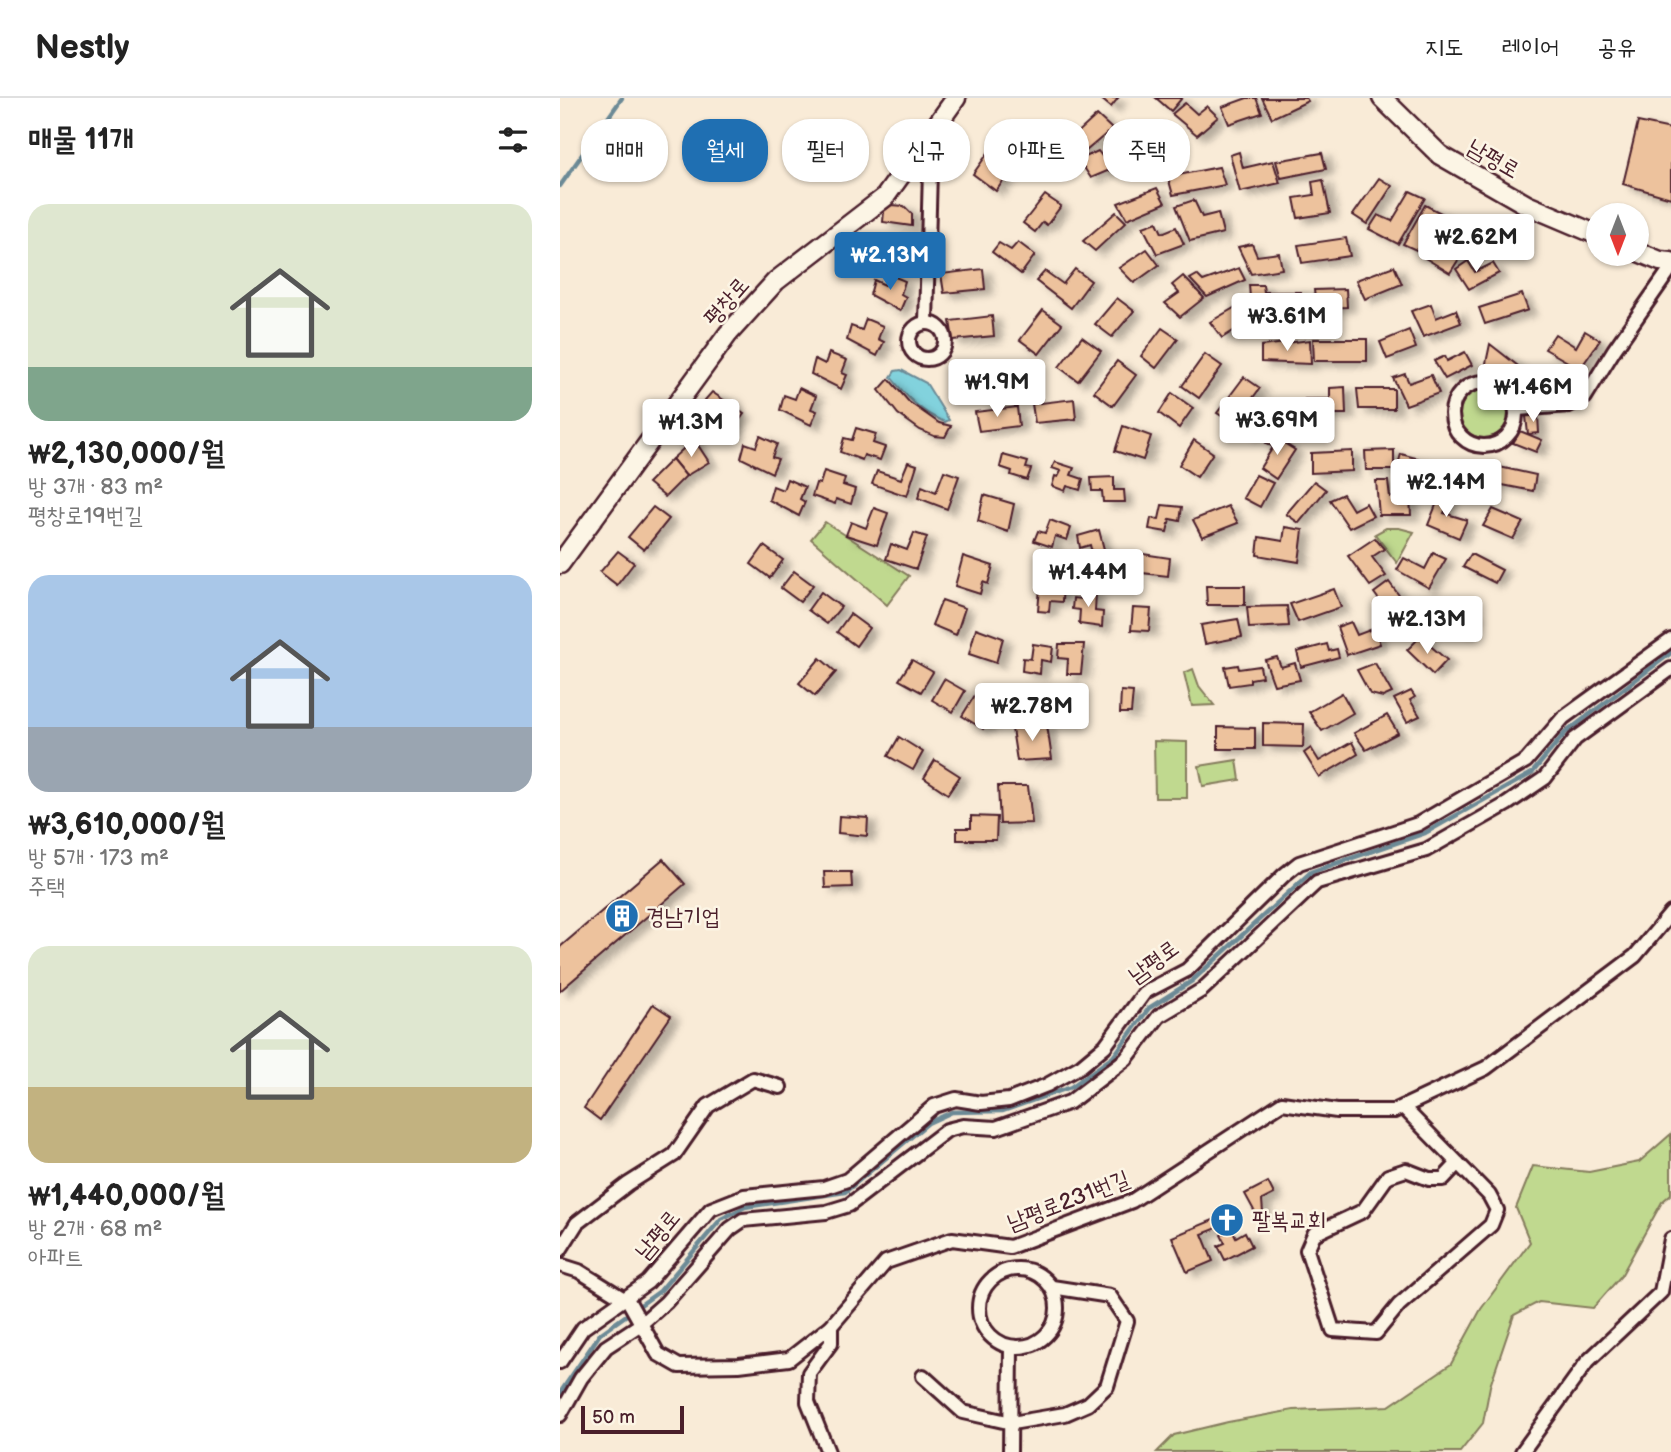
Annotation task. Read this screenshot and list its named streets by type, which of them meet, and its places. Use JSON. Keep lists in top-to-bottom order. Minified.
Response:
{"streets":{"street":["남평로","평창로","남평로231번길"]},"crossings":[["남평로","남평로231번길"]],"places":{"building":["경남기업"],"church":["팔복교회"]},"scale_bar":"50 m","north":"bottom","page":{"header":"Nestly","nav":["지도","레이어","공유"],"heading":"매물 11개","chip":["매매","월세","필터","신규","아파트","주택"],"list":[{"name":"₩2,130,000/월","note":"방 3개 · 83 m² · 평창로19번길"},{"name":"₩3,610,000/월","note":"방 5개 · 173 m² · 주택"},{"name":"₩1,440,000/월","note":"방 2개 · 68 m² · 아파트"}],"price":["₩2.62M","₩2.13M","₩3.61M","₩1.9M","₩1.46M","₩3.69M","₩1.3M","₩2.14M","₩1.44M","₩2.13M","₩2.78M"],"scale":"50 m"}}
